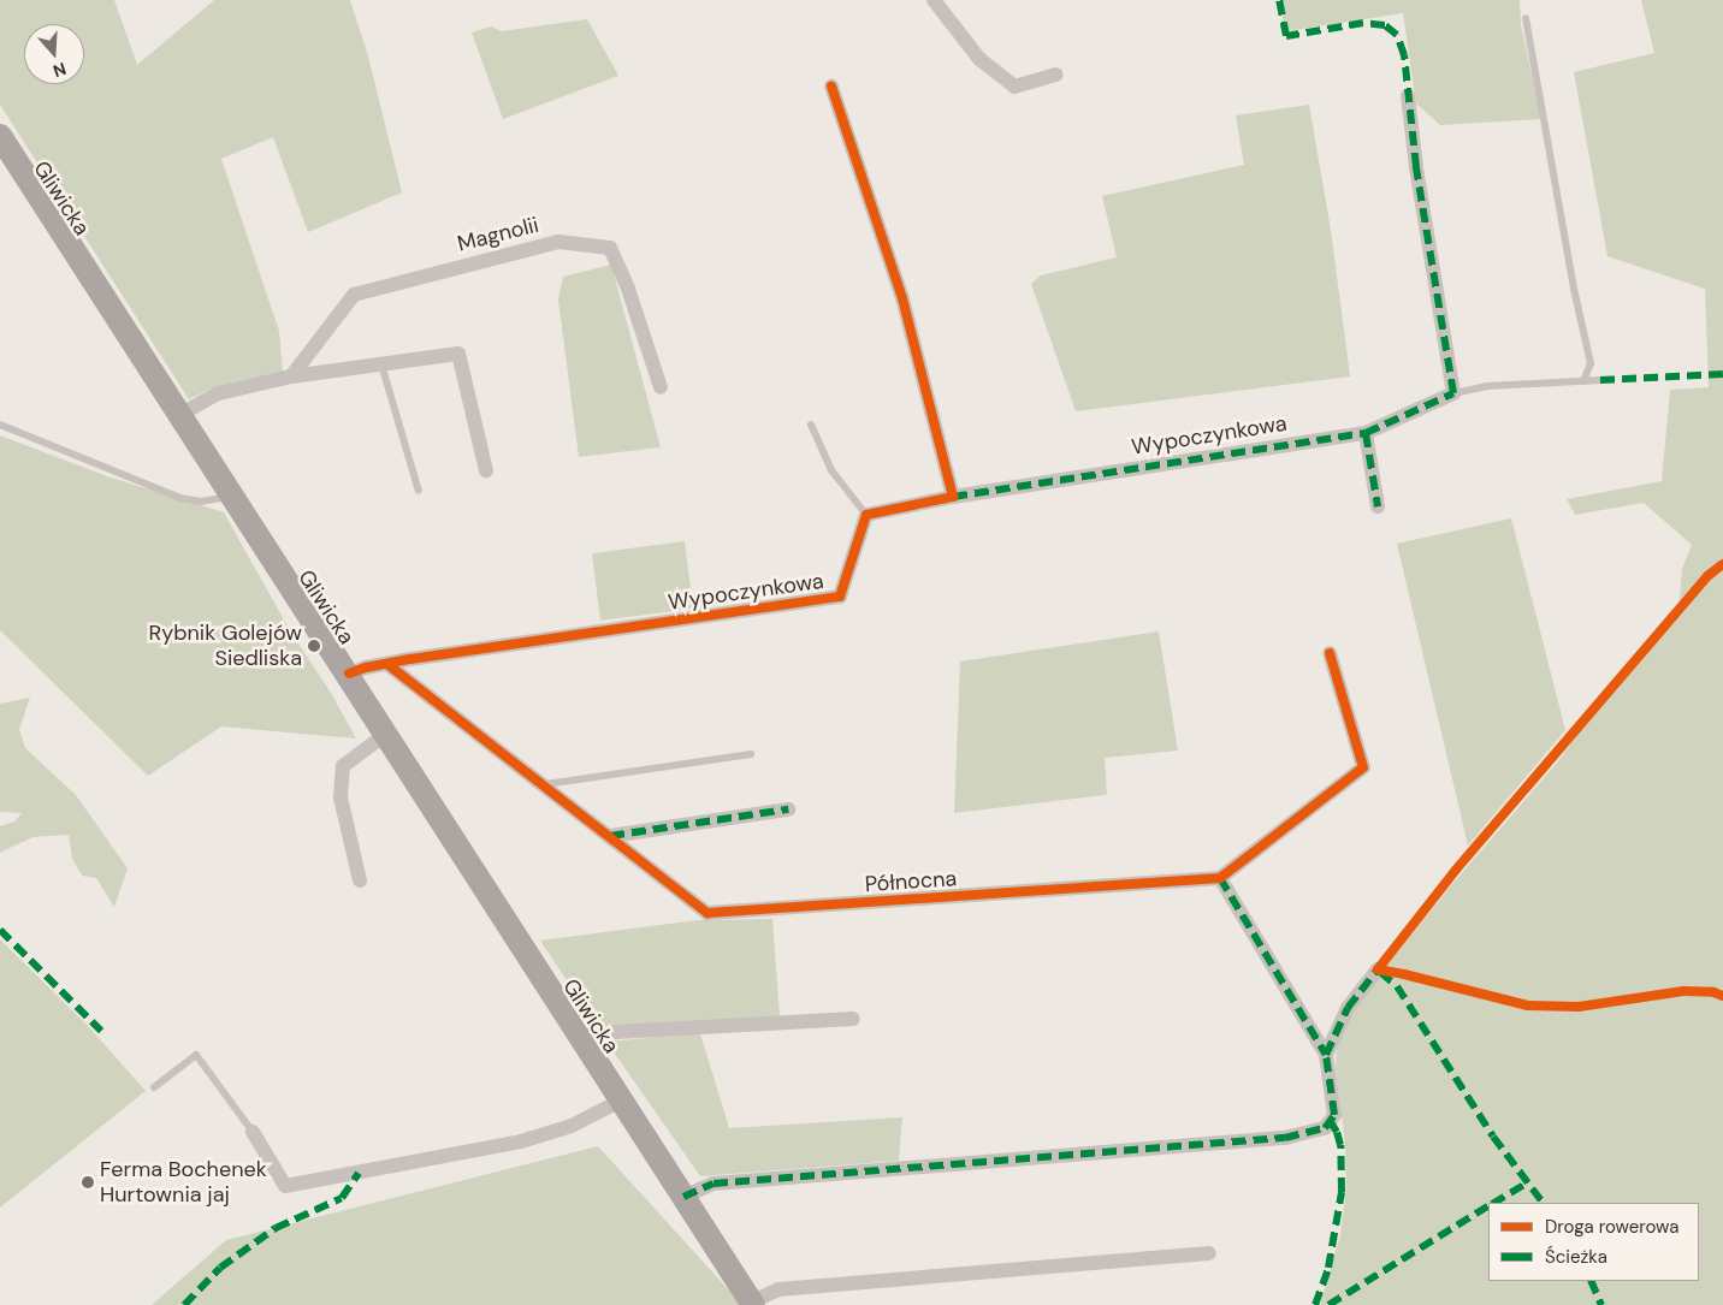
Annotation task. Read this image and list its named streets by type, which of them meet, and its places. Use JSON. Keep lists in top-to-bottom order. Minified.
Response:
{"streets":{"main road":["Gliwicka"],"street":["Magnolii","Wypoczynkowa","Północna"]},"crossings":[["Gliwicka","Wypoczynkowa"],["Wypoczynkowa","Północna"]],"places":["Rybnik Golejów Siedliska","Ferma Bochenek Hurtownia jaj"],"legend":["Droga rowerowa","Ścieżka"],"north":"bottom"}
